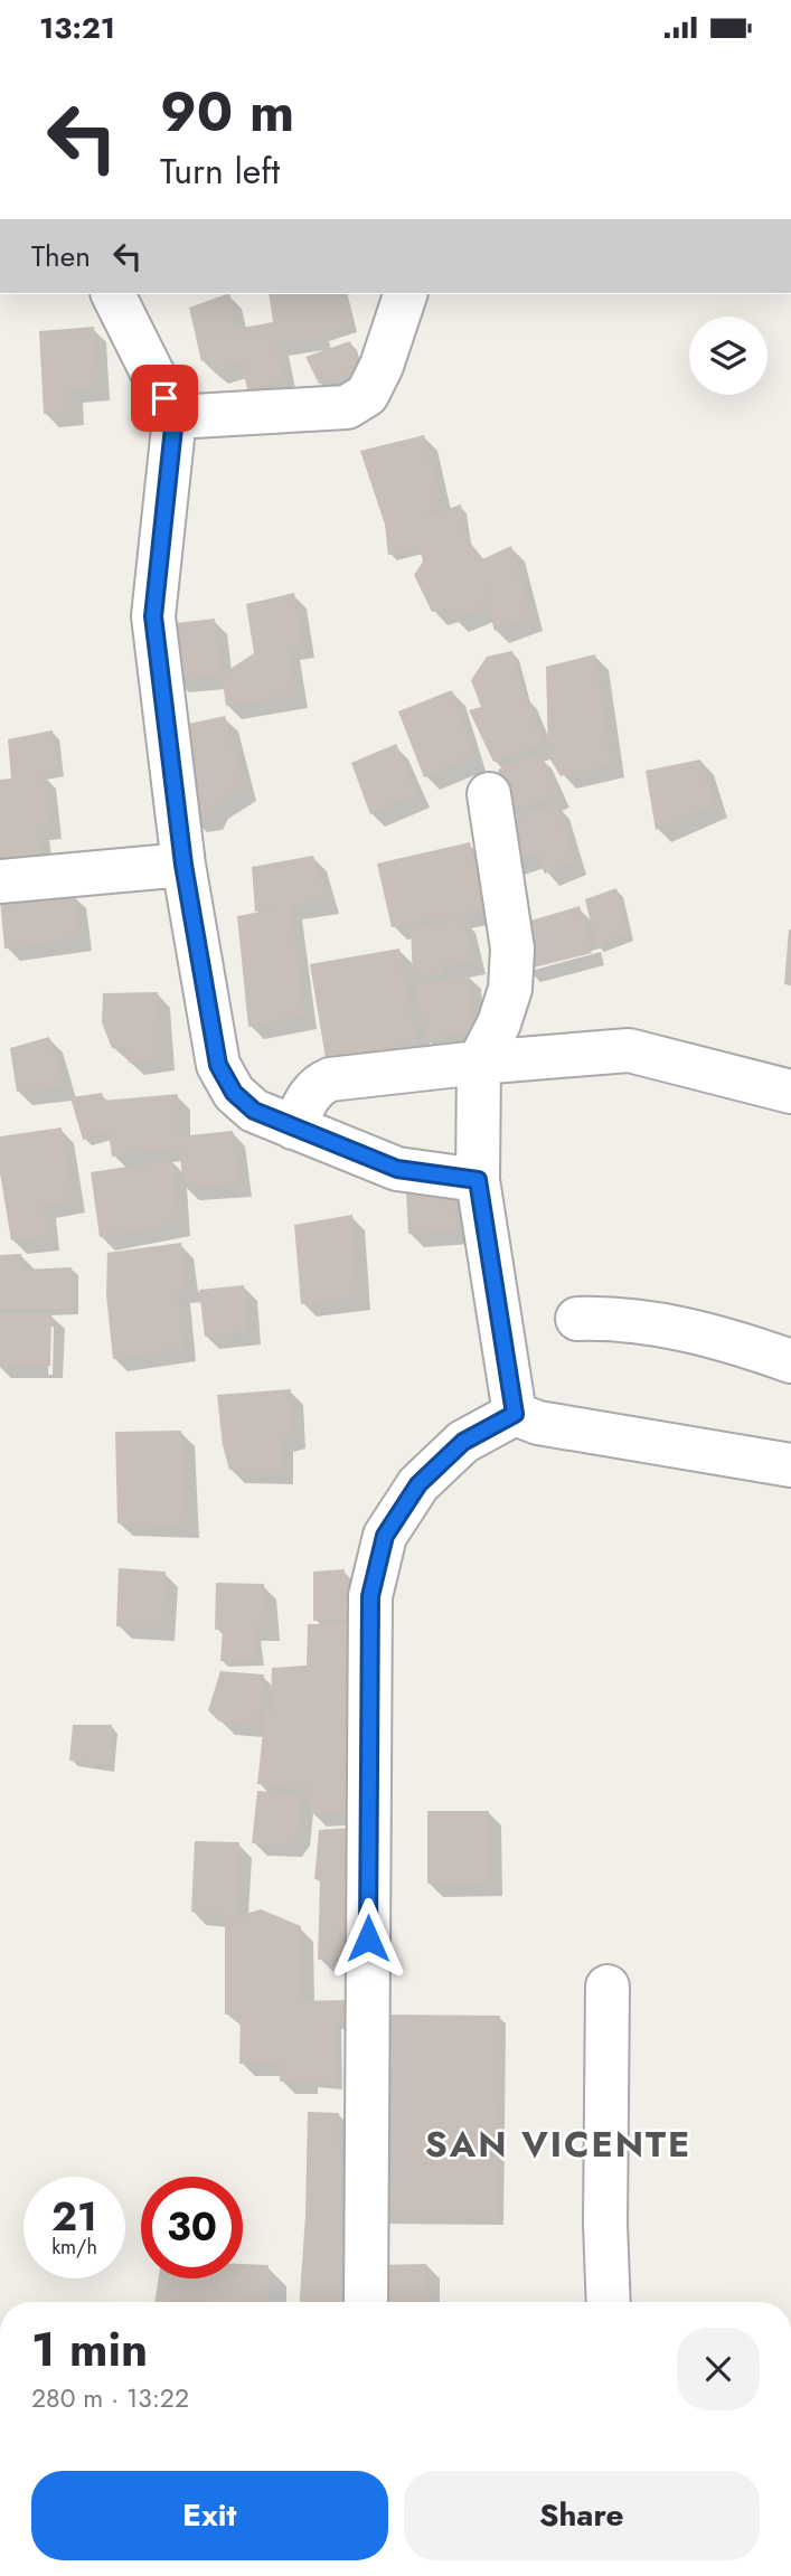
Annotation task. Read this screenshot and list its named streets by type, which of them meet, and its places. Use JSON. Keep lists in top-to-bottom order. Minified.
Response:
{"districts":["SAN VICENTE"],"page":{"status":"13:21","turn":["90 m","Turn left"],"then":"Then","speed":"21 km/h","limit":"30","heading":["1 min","280 m · 13:22"],"buttons":["Exit","Share"]}}
